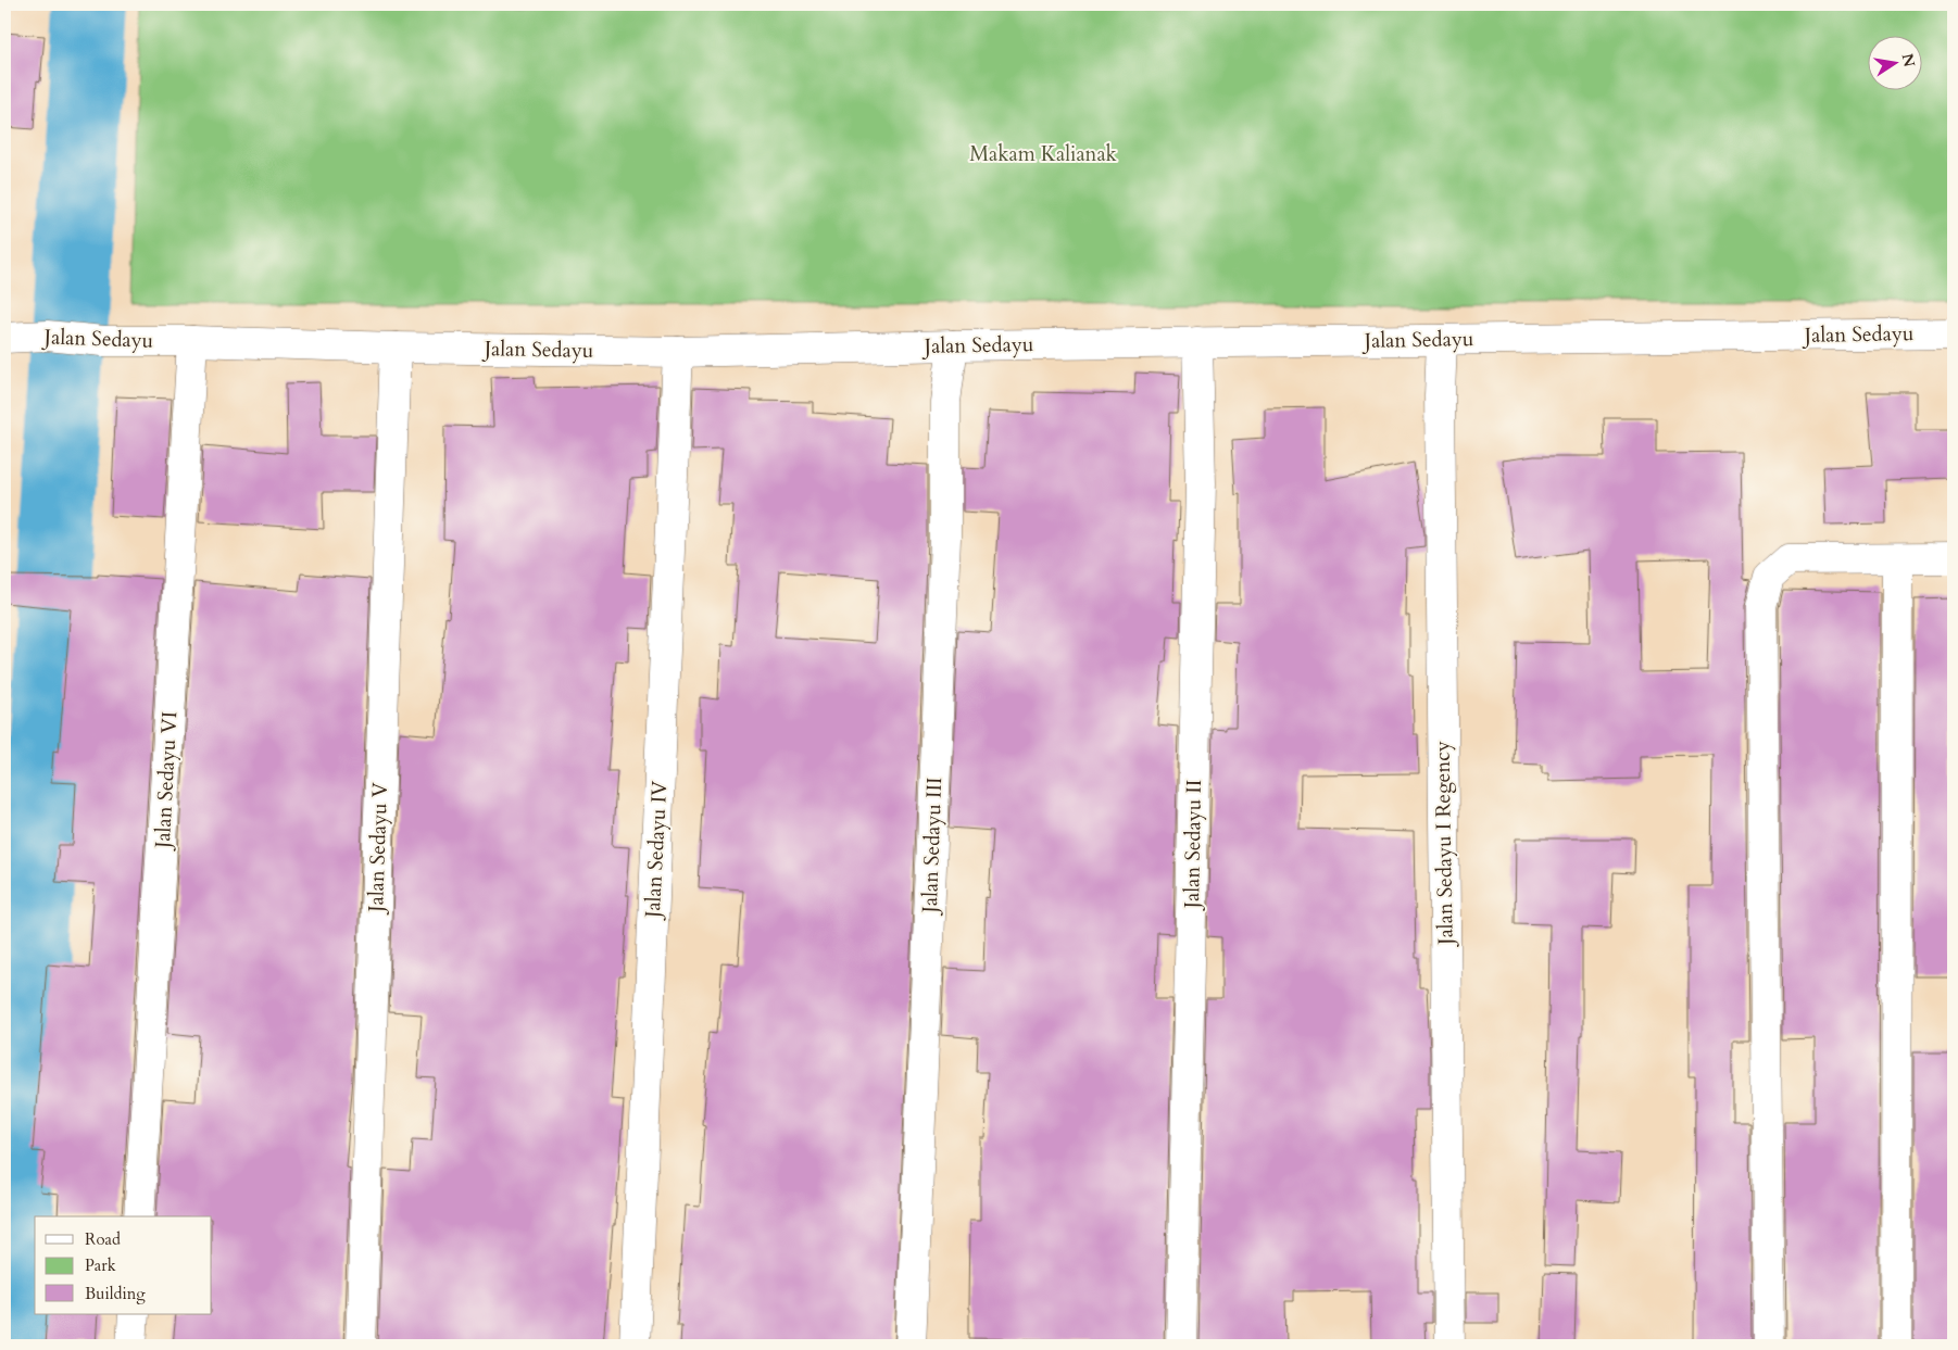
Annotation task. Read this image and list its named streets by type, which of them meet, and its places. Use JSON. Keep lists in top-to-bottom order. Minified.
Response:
{"streets":{"street":["Jalan Sedayu","Jalan Sedayu VI","Jalan Sedayu I Regency","Jalan Sedayu II","Jalan Sedayu III","Jalan Sedayu V","Jalan Sedayu IV"]},"crossings":[["Jalan Sedayu","Jalan Sedayu VI"],["Jalan Sedayu","Jalan Sedayu I Regency"],["Jalan Sedayu","Jalan Sedayu II"],["Jalan Sedayu","Jalan Sedayu III"],["Jalan Sedayu","Jalan Sedayu V"],["Jalan Sedayu","Jalan Sedayu IV"]],"parks":["Makam Kalianak"],"legend":["Road","Park","Building"],"north":"right"}
